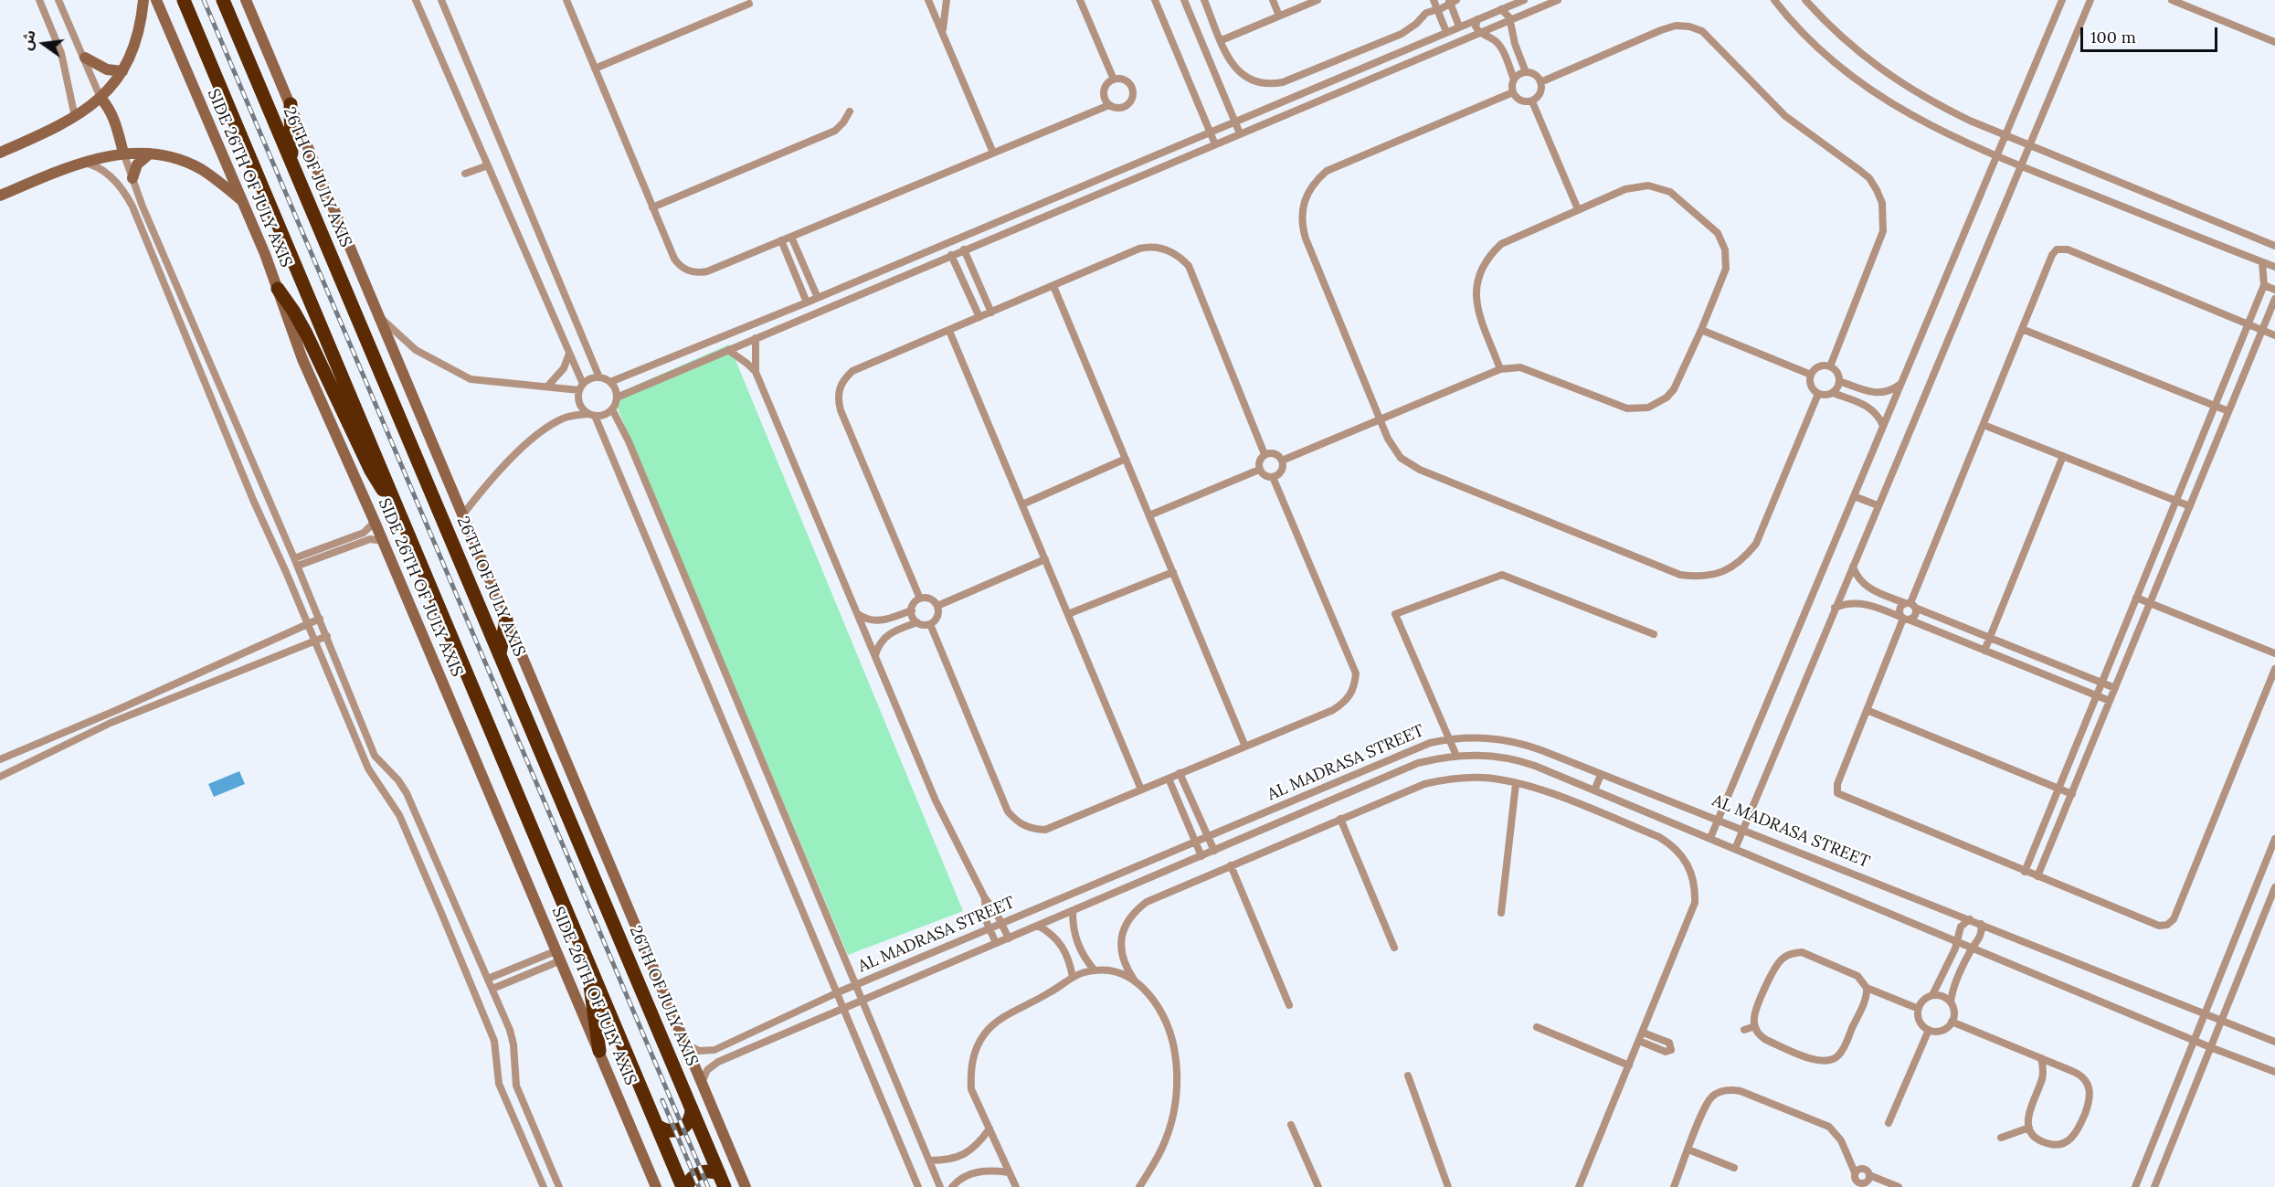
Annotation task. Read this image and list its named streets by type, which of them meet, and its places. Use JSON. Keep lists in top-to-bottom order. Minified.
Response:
{"streets":{"highway":["26TH OF JULY AXIS"],"main road":["SIDE 26TH OF JULY AXIS"],"street":["AL MADRASA STREET"]},"scale_bar":"100 m","north":"left"}
